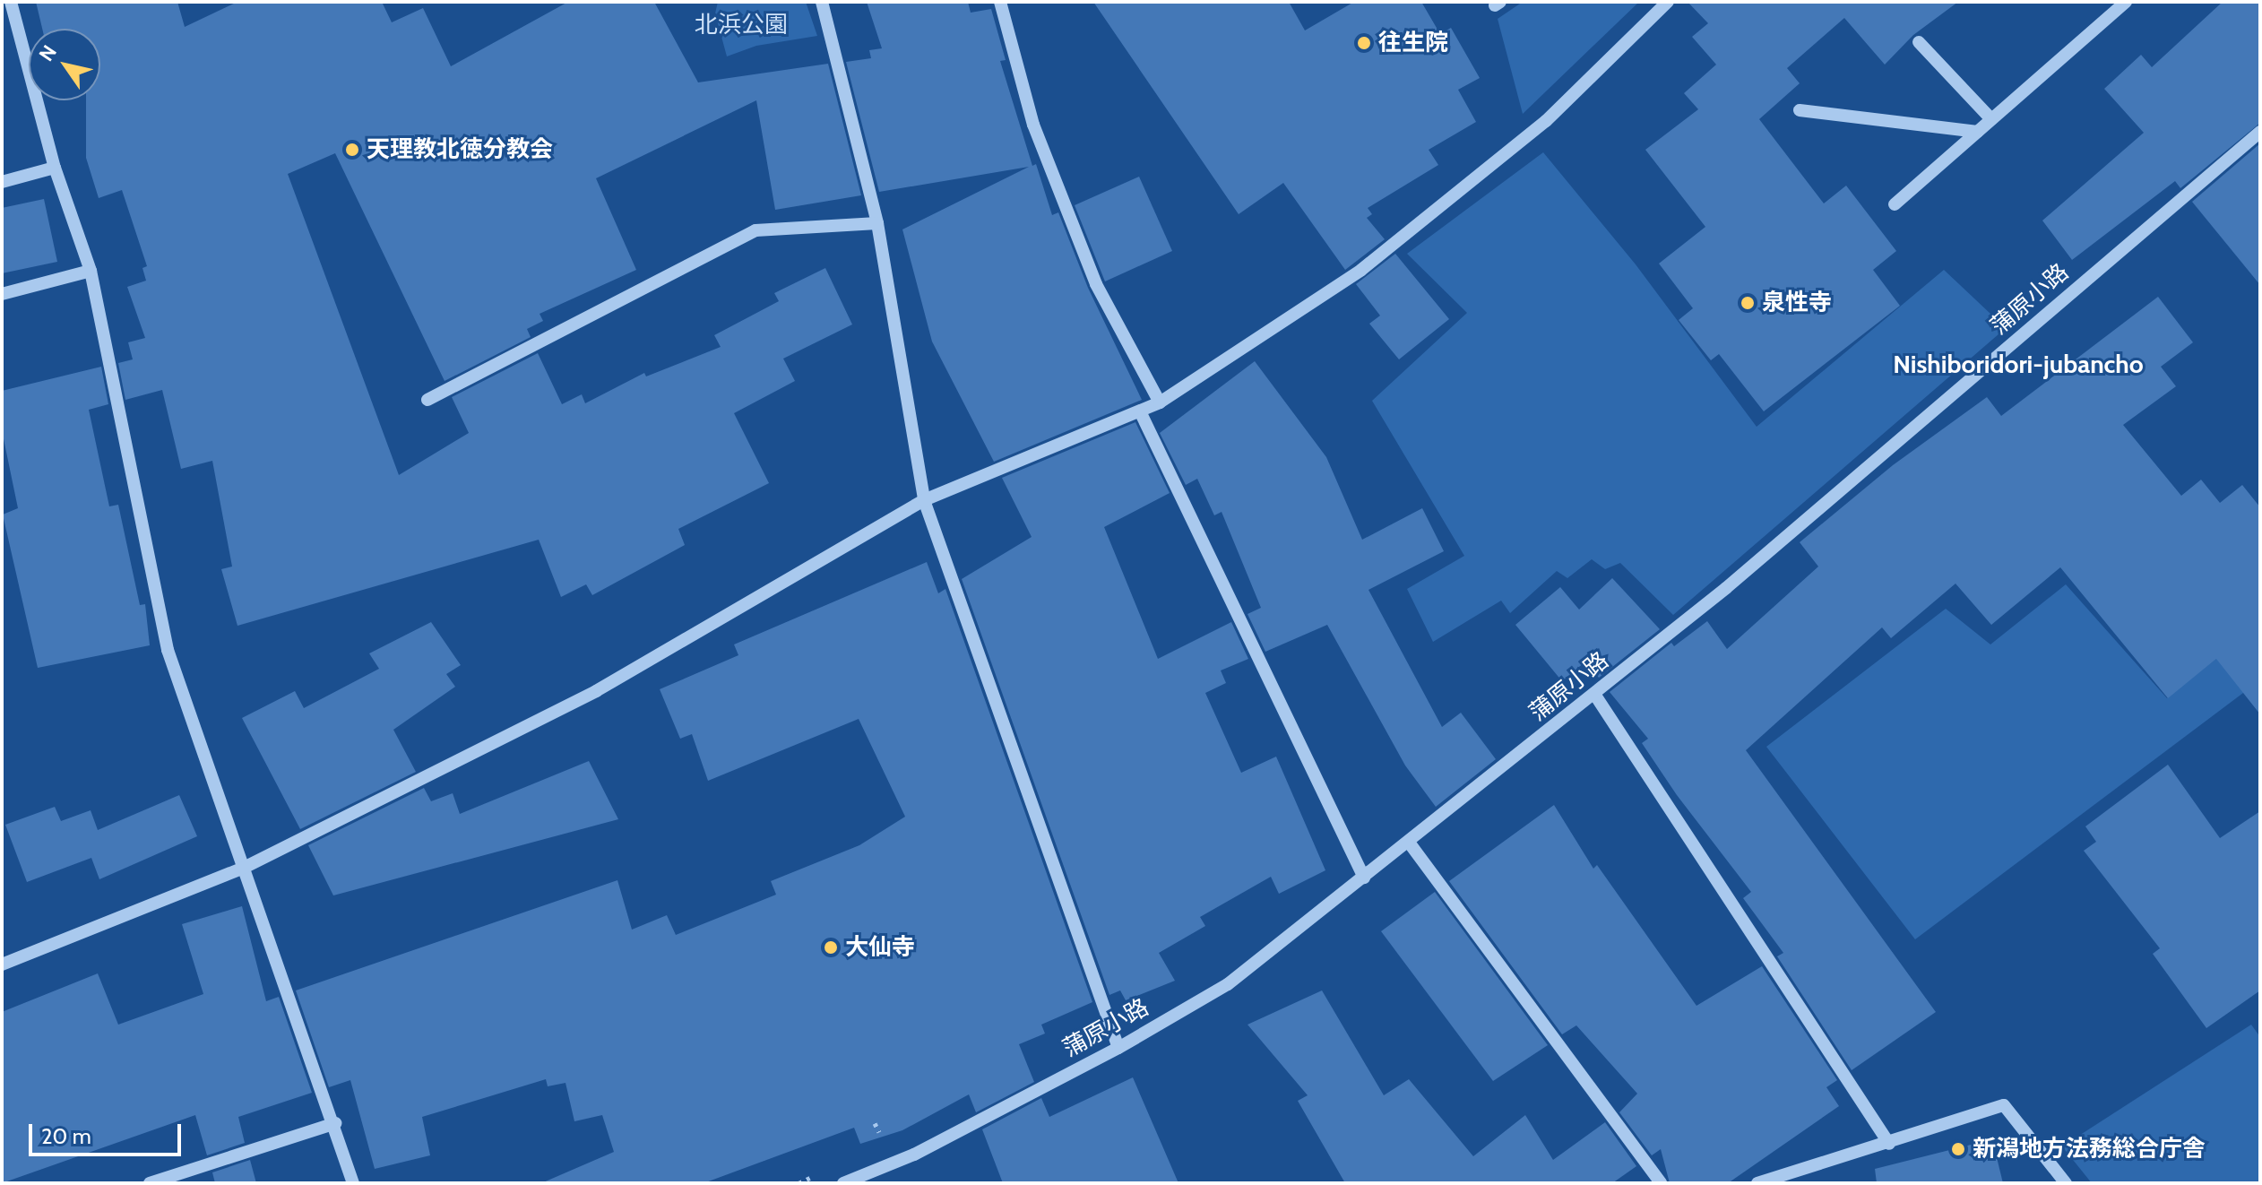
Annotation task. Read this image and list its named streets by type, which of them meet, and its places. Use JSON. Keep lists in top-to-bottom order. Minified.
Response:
{"streets":{"street":["蒲原小路"]},"districts":["Nishiboridori-jubancho"],"parks":["北浜公園"],"places":["往生院","天理教北徳分教会","泉性寺","大仙寺","新潟地方法務総合庁舎"],"scale_bar":"20 m","north":"top left"}
